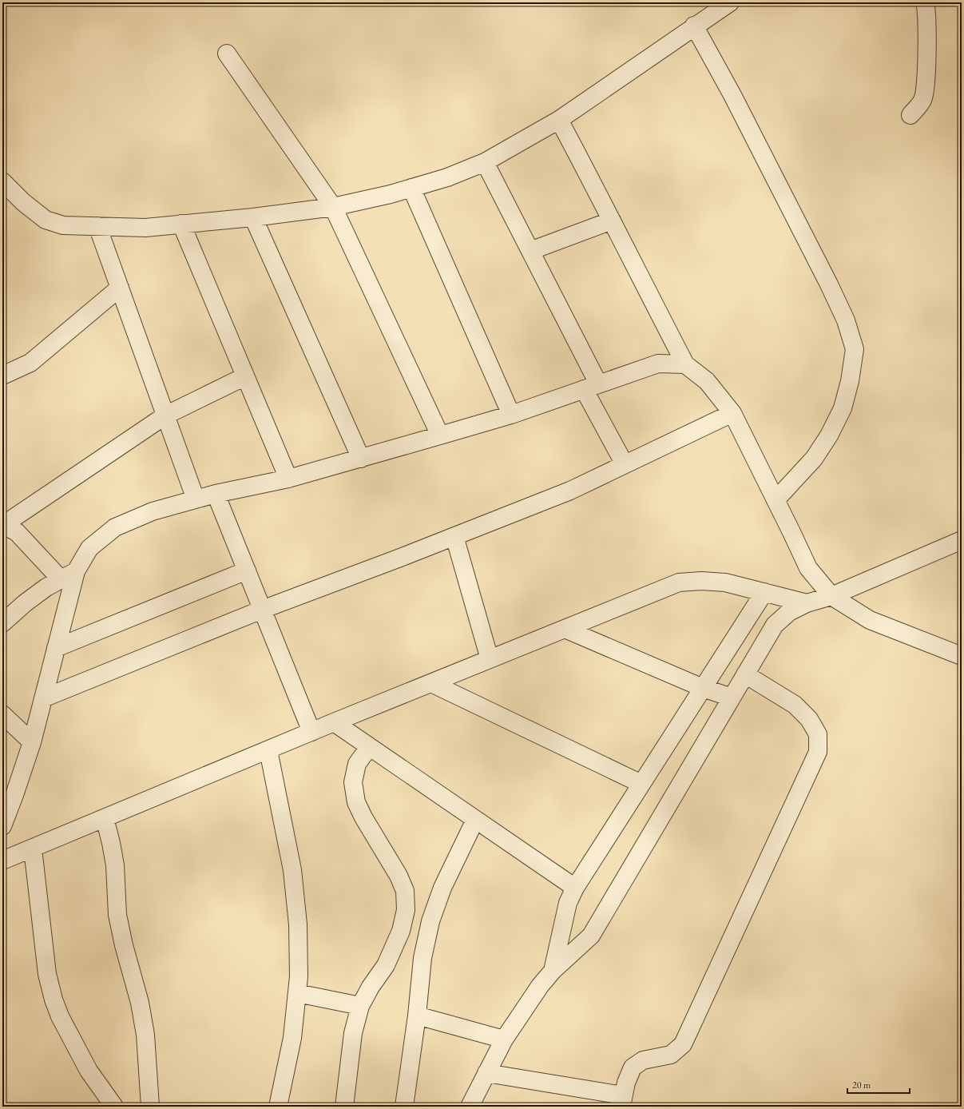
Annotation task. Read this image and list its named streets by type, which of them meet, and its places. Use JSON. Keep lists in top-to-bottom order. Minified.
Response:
{"scale_bar":"20 m"}
